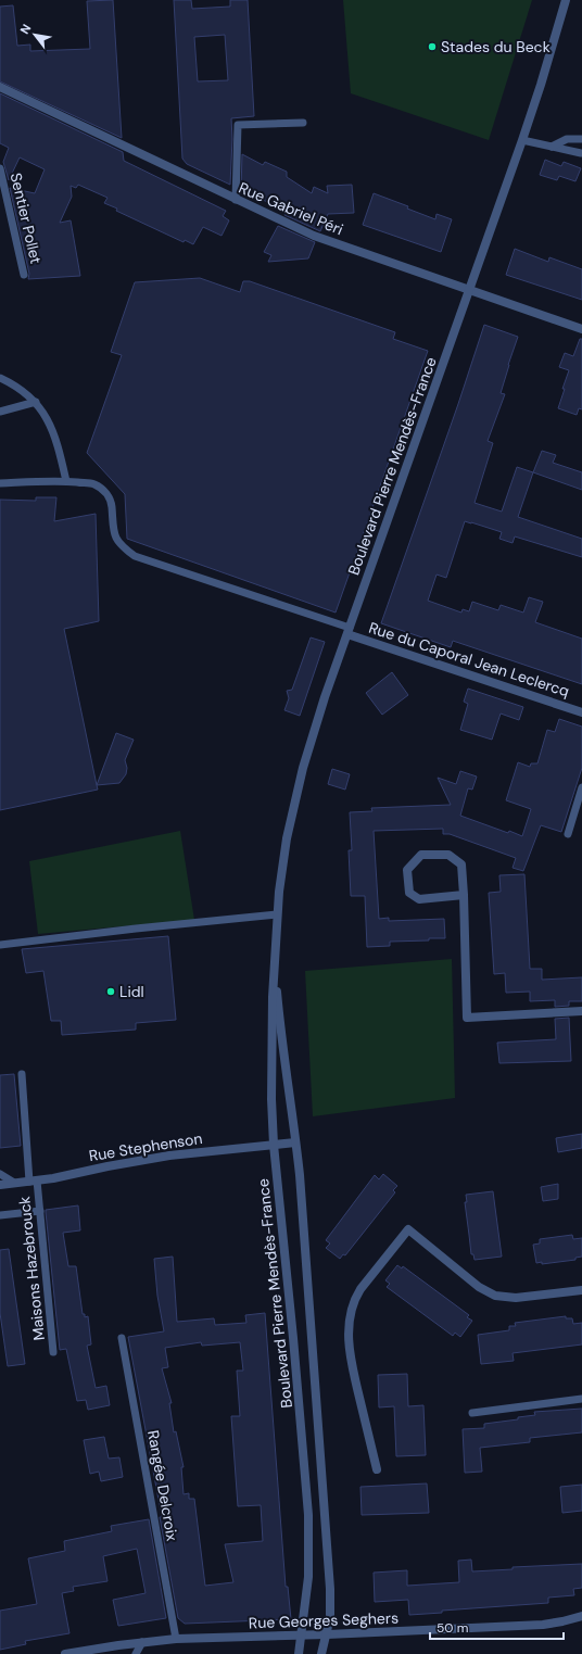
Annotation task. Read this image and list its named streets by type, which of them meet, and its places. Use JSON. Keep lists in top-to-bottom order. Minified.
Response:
{"streets":{"street":["Rue Gabriel Péri","Boulevard Pierre Mendès-France","Rue du Caporal Jean Leclercq","Rue Stephenson","Rue Georges Seghers"],"lane":["Sentier Pollet","Maisons Hazebrouck","Rangée Delcroix"]},"crossings":[["Rue Gabriel Péri","Boulevard Pierre Mendès-France"],["Boulevard Pierre Mendès-France","Rue du Caporal Jean Leclercq"],["Boulevard Pierre Mendès-France","Rue Stephenson"],["Boulevard Pierre Mendès-France","Rue Georges Seghers"],["Rue Stephenson","Maisons Hazebrouck"],["Rangée Delcroix","Rue Georges Seghers"]],"places":["Stades du Beck","Lidl"],"scale_bar":"50 m","north":"top left"}
